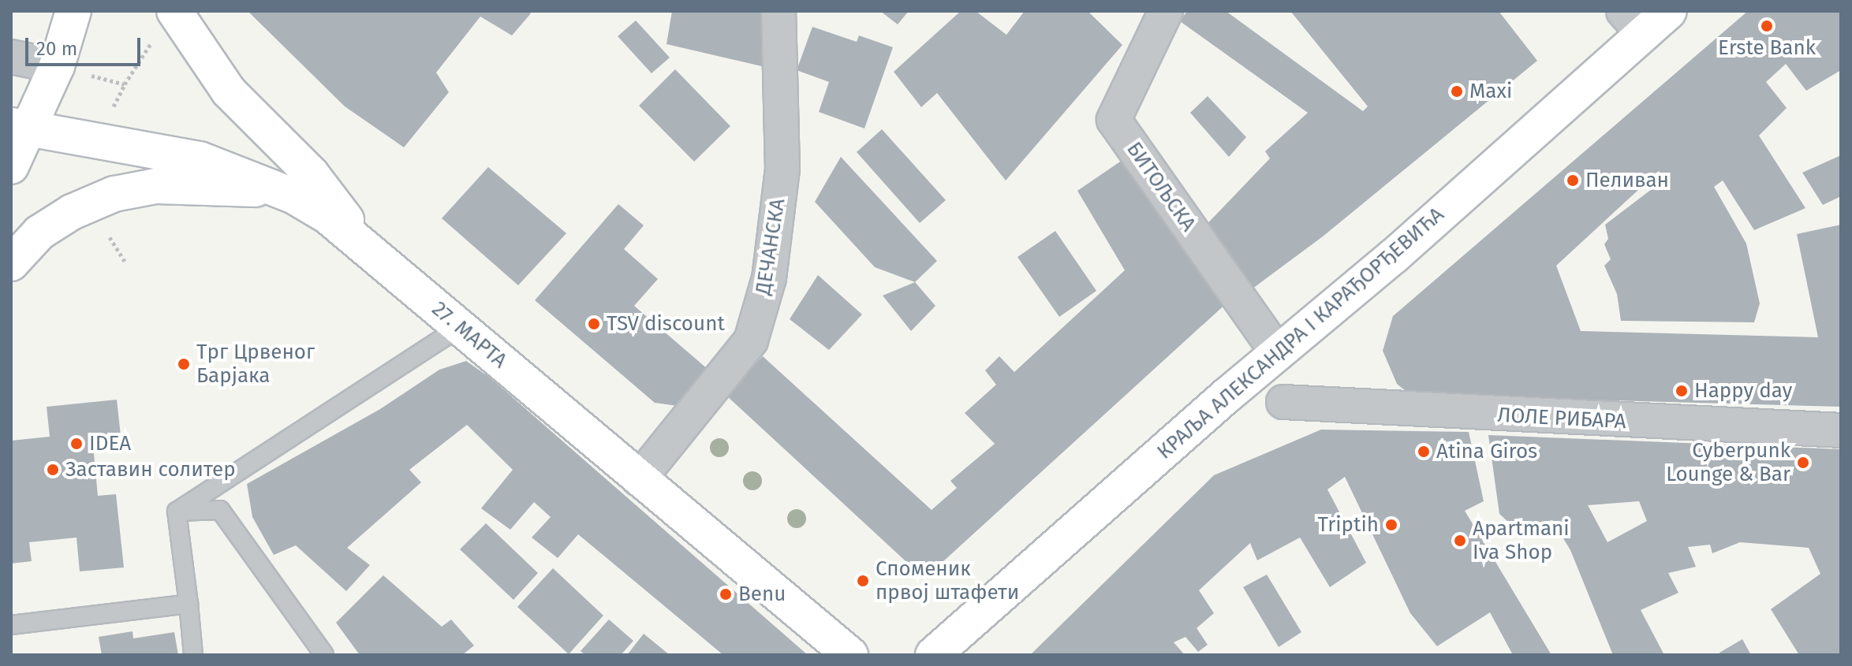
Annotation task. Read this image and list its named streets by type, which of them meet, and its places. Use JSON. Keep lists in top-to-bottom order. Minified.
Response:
{"streets":{"street":["БИТОЉСКА","ДЕЧАНСКА","КРАЉА АЛЕКСАНДРА I КАРАЂОРЂЕВИЋА","27. МАРТА","ЛОЛЕ РИБАРА"]},"crossings":[["БИТОЉСКА","КРАЉА АЛЕКСАНДРА I КАРАЂОРЂЕВИЋА"],["ДЕЧАНСКА","27. МАРТА"]],"places":["Erste Bank","Maxi","Пеливан","TSV discount","Трг Црвеног Барјака","Happy day","IDEA","Atina Giros","Cyberpunk Lounge & Bar","Заставин солитер","Triptih","Apartmani Iva Shop","Споменик првој штафети","Benu"],"scale_bar":"20 m"}
